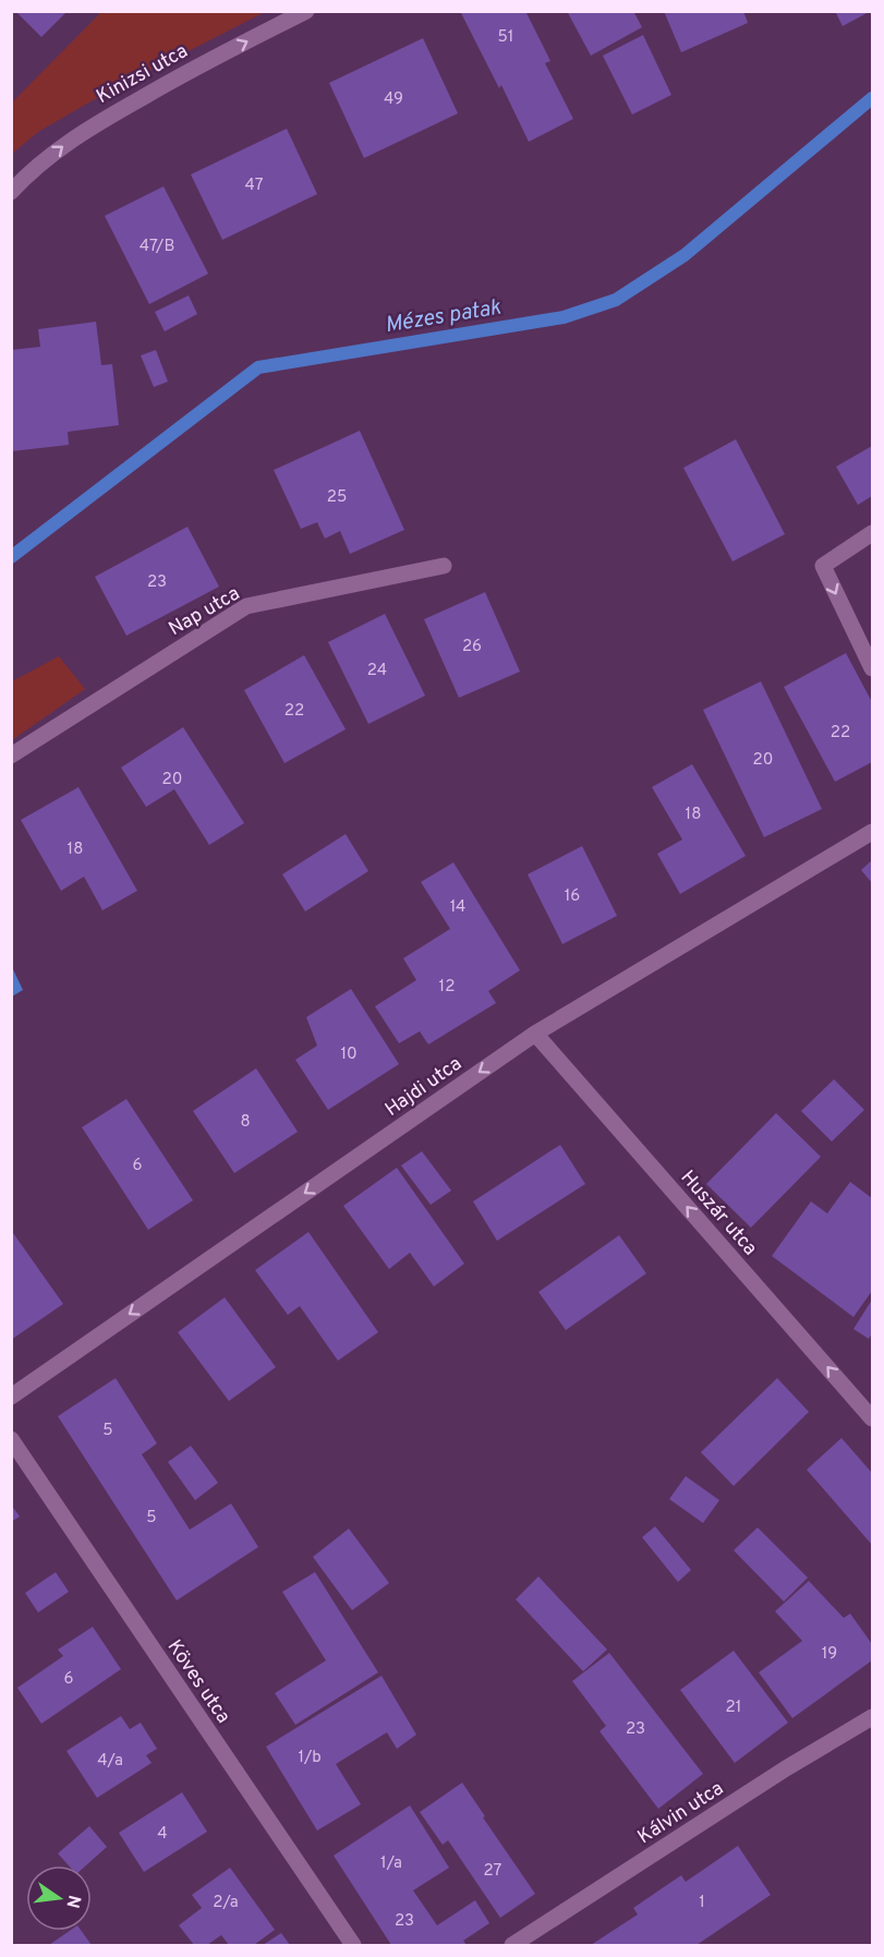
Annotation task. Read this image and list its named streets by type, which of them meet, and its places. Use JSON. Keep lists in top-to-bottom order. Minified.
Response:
{"streets":{"street":["Kinizsi utca","Nap utca","Hajdi utca","Huszár utca","Köves utca","Kálvin utca"]},"crossings":[["Hajdi utca","Huszár utca"]],"one_way":["Kinizsi utca","Hajdi utca","Huszár utca"],"water":["Mézes patak"],"house_numbers":["51","49","47","47/B","25","23","26","24","22","22","20","20","18","18","16","14","12","10","8","6","5","5","19","6","21","23","1/b","4/a","4","1/a","27","2/a","1","23"],"north":"right"}
